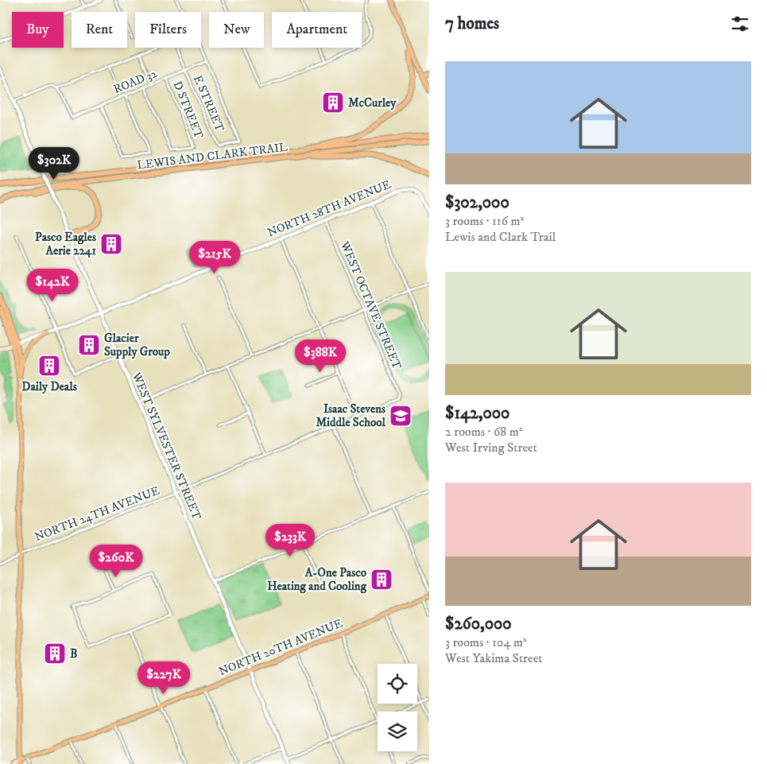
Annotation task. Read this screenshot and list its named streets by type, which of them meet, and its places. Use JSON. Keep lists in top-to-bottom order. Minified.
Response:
{"streets":{"highway":["LEWIS AND CLARK TRAIL"],"main road":["NORTH 20TH AVENUE"],"street":["ROAD 32","E STREET","D STREET","NORTH 28TH AVENUE","WEST OCTAVE STREET","WEST SYLVESTER STREET","NORTH 24TH AVENUE"]},"crossings":[["ROAD 32","E STREET"],["ROAD 32","D STREET"],["NORTH 28TH AVENUE","WEST OCTAVE STREET"],["NORTH 28TH AVENUE","WEST SYLVESTER STREET"],["WEST OCTAVE STREET","NORTH 24TH AVENUE"],["WEST SYLVESTER STREET","NORTH 24TH AVENUE"],["WEST SYLVESTER STREET","NORTH 20TH AVENUE"]],"places":{"building":["McCurley","Pasco Eagles Aerie 2241","Glacier Supply Group","Daily Deals","A-One Pasco Heating and Cooling","B"],"school or university":["Isaac Stevens Middle School"]},"page":{"heading":"7 homes","chip":["Buy","Rent","Filters","New","Apartment"],"list":[{"name":"$302,000","note":"3 rooms · 116 m² · Lewis and Clark Trail"},{"name":"$142,000","note":"2 rooms · 68 m² · West Irving Street"},{"name":"$260,000","note":"3 rooms · 104 m² · West Yakima Street"}],"price":["$302K","$215K","$142K","$388K","$233K","$260K","$227K"]}}
